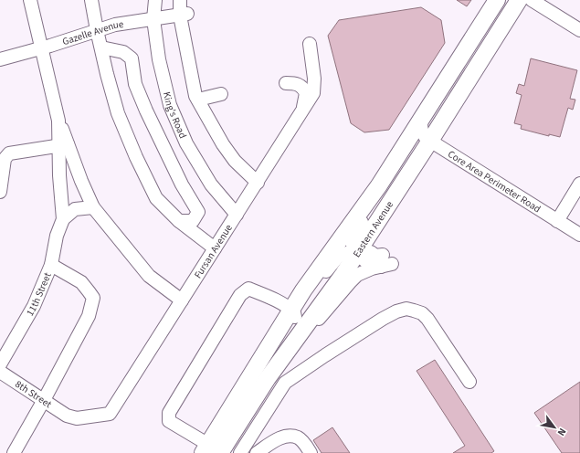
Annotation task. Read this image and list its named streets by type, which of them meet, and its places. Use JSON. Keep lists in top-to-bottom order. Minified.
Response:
{"streets":{"main road":["Eastern Avenue"],"street":["Gazelle Avenue","King's Road","Core Area Perimeter Road","Fursan Avenue","11th Street","8th Street"]},"crossings":[["Gazelle Avenue","King's Road"],["Gazelle Avenue","11th Street"],["King's Road","Fursan Avenue"],["Core Area Perimeter Road","Eastern Avenue"],["Fursan Avenue","11th Street"],["Fursan Avenue","8th Street"]],"north":"bottom right"}
